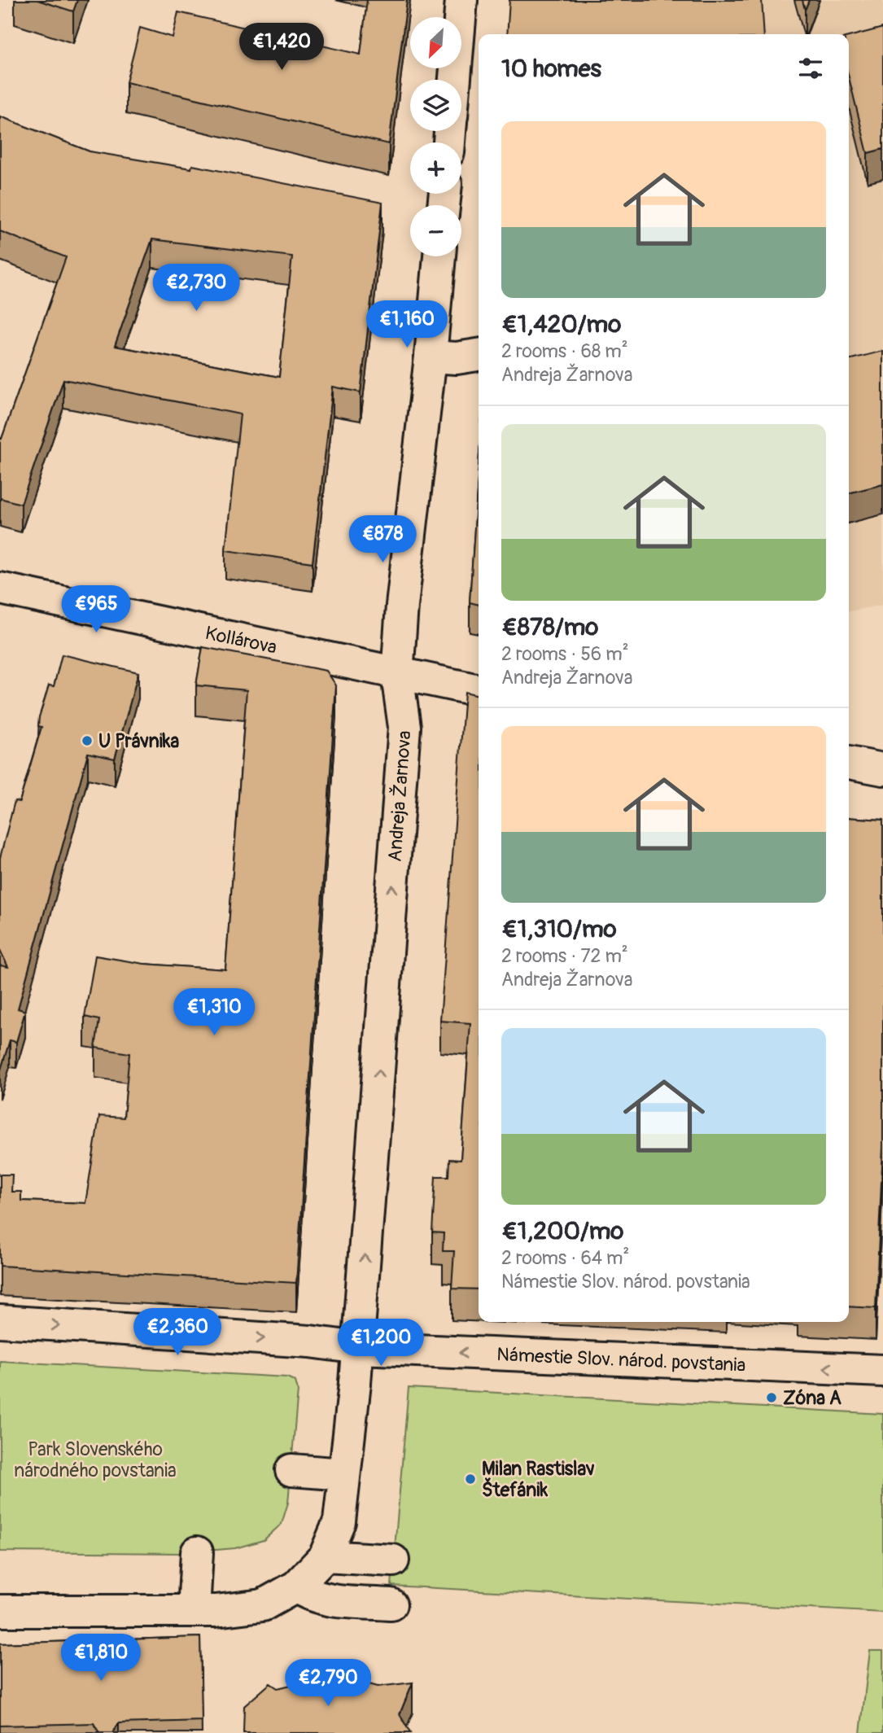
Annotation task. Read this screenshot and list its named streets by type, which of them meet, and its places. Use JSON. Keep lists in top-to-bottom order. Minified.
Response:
{"streets":{"street":["Kollárova","Andreja Žarnova","Námestie Slov. národ. povstania"]},"crossings":[["Kollárova","Andreja Žarnova"],["Andreja Žarnova","Námestie Slov. národ. povstania"]],"one_way":["Andreja Žarnova"],"parks":["Park Slovenského národného povstania"],"places":["U Právnika","Zóna A","Milan Rastislav Štefánik"],"north":"bottom left","page":{"map_buttons":["+","−"],"price":["€1,420","€2,730","€1,160","€878","€965","€1,310","€2,360","€1,200","€1,810","€2,790"],"heading":"10 homes","list":[{"name":"€1,420/mo","note":"2 rooms · 68 m² · Andreja Žarnova"},{"name":"€878/mo","note":"2 rooms · 56 m² · Andreja Žarnova"},{"name":"€1,310/mo","note":"2 rooms · 72 m² · Andreja Žarnova"},{"name":"€1,200/mo","note":"2 rooms · 64 m² · Námestie Slov. národ. povstania"}]}}
